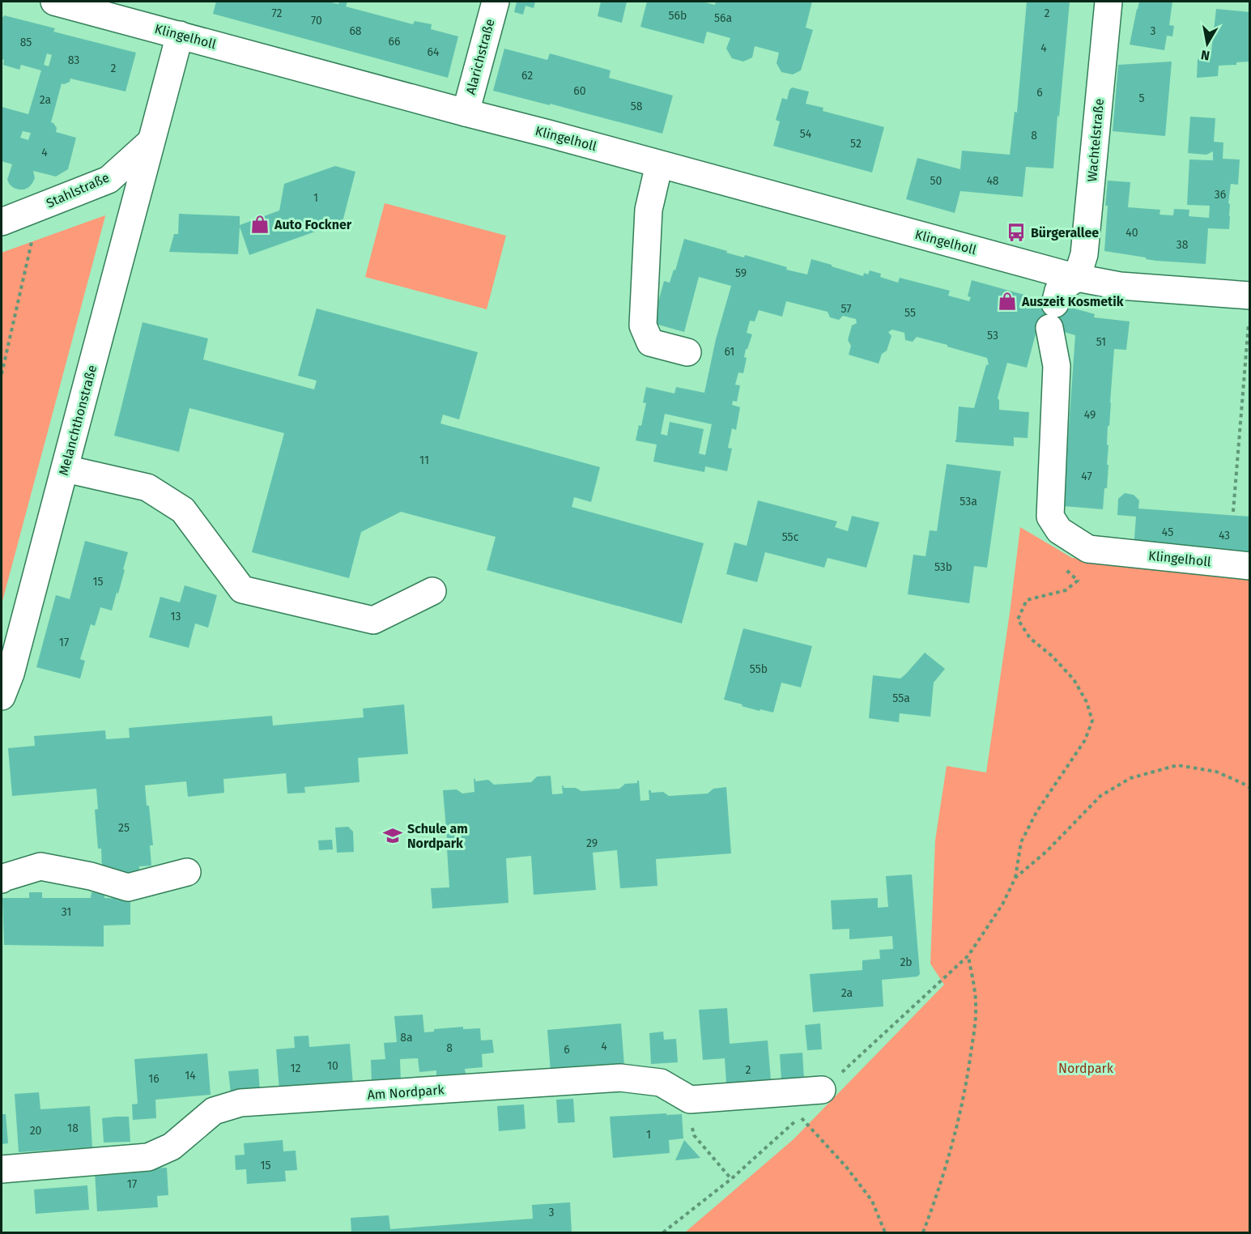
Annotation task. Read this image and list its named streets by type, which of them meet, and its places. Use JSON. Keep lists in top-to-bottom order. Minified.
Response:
{"streets":{"street":["Klingelholl","Alarichstraße","Wachtelstraße","Stahlstraße","Melanchthonstraße","Am Nordpark"]},"crossings":[["Klingelholl","Alarichstraße"],["Klingelholl","Wachtelstraße"],["Stahlstraße","Melanchthonstraße"]],"parks":["Nordpark"],"places":{"shop":["Auto Fockner","Auszeit Kosmetik"],"bus stop":["Bürgerallee"],"school or university":["Schule am Nordpark"]},"house_numbers":["72","2","56b","56a","70","68","3","66","85","4","64","83","2","62","60","6","5","2a","58","54","8","52","4","50","48","36","1","40","38","59","57","55","53","51","61","49","11","47","53a","45","43","55c","53b","15","13","17","55b","55a","25","29","31","2b","2a","8a","4","8","6","10","12","2","14","16","18","20","1","15","17","3"],"north":"bottom"}
